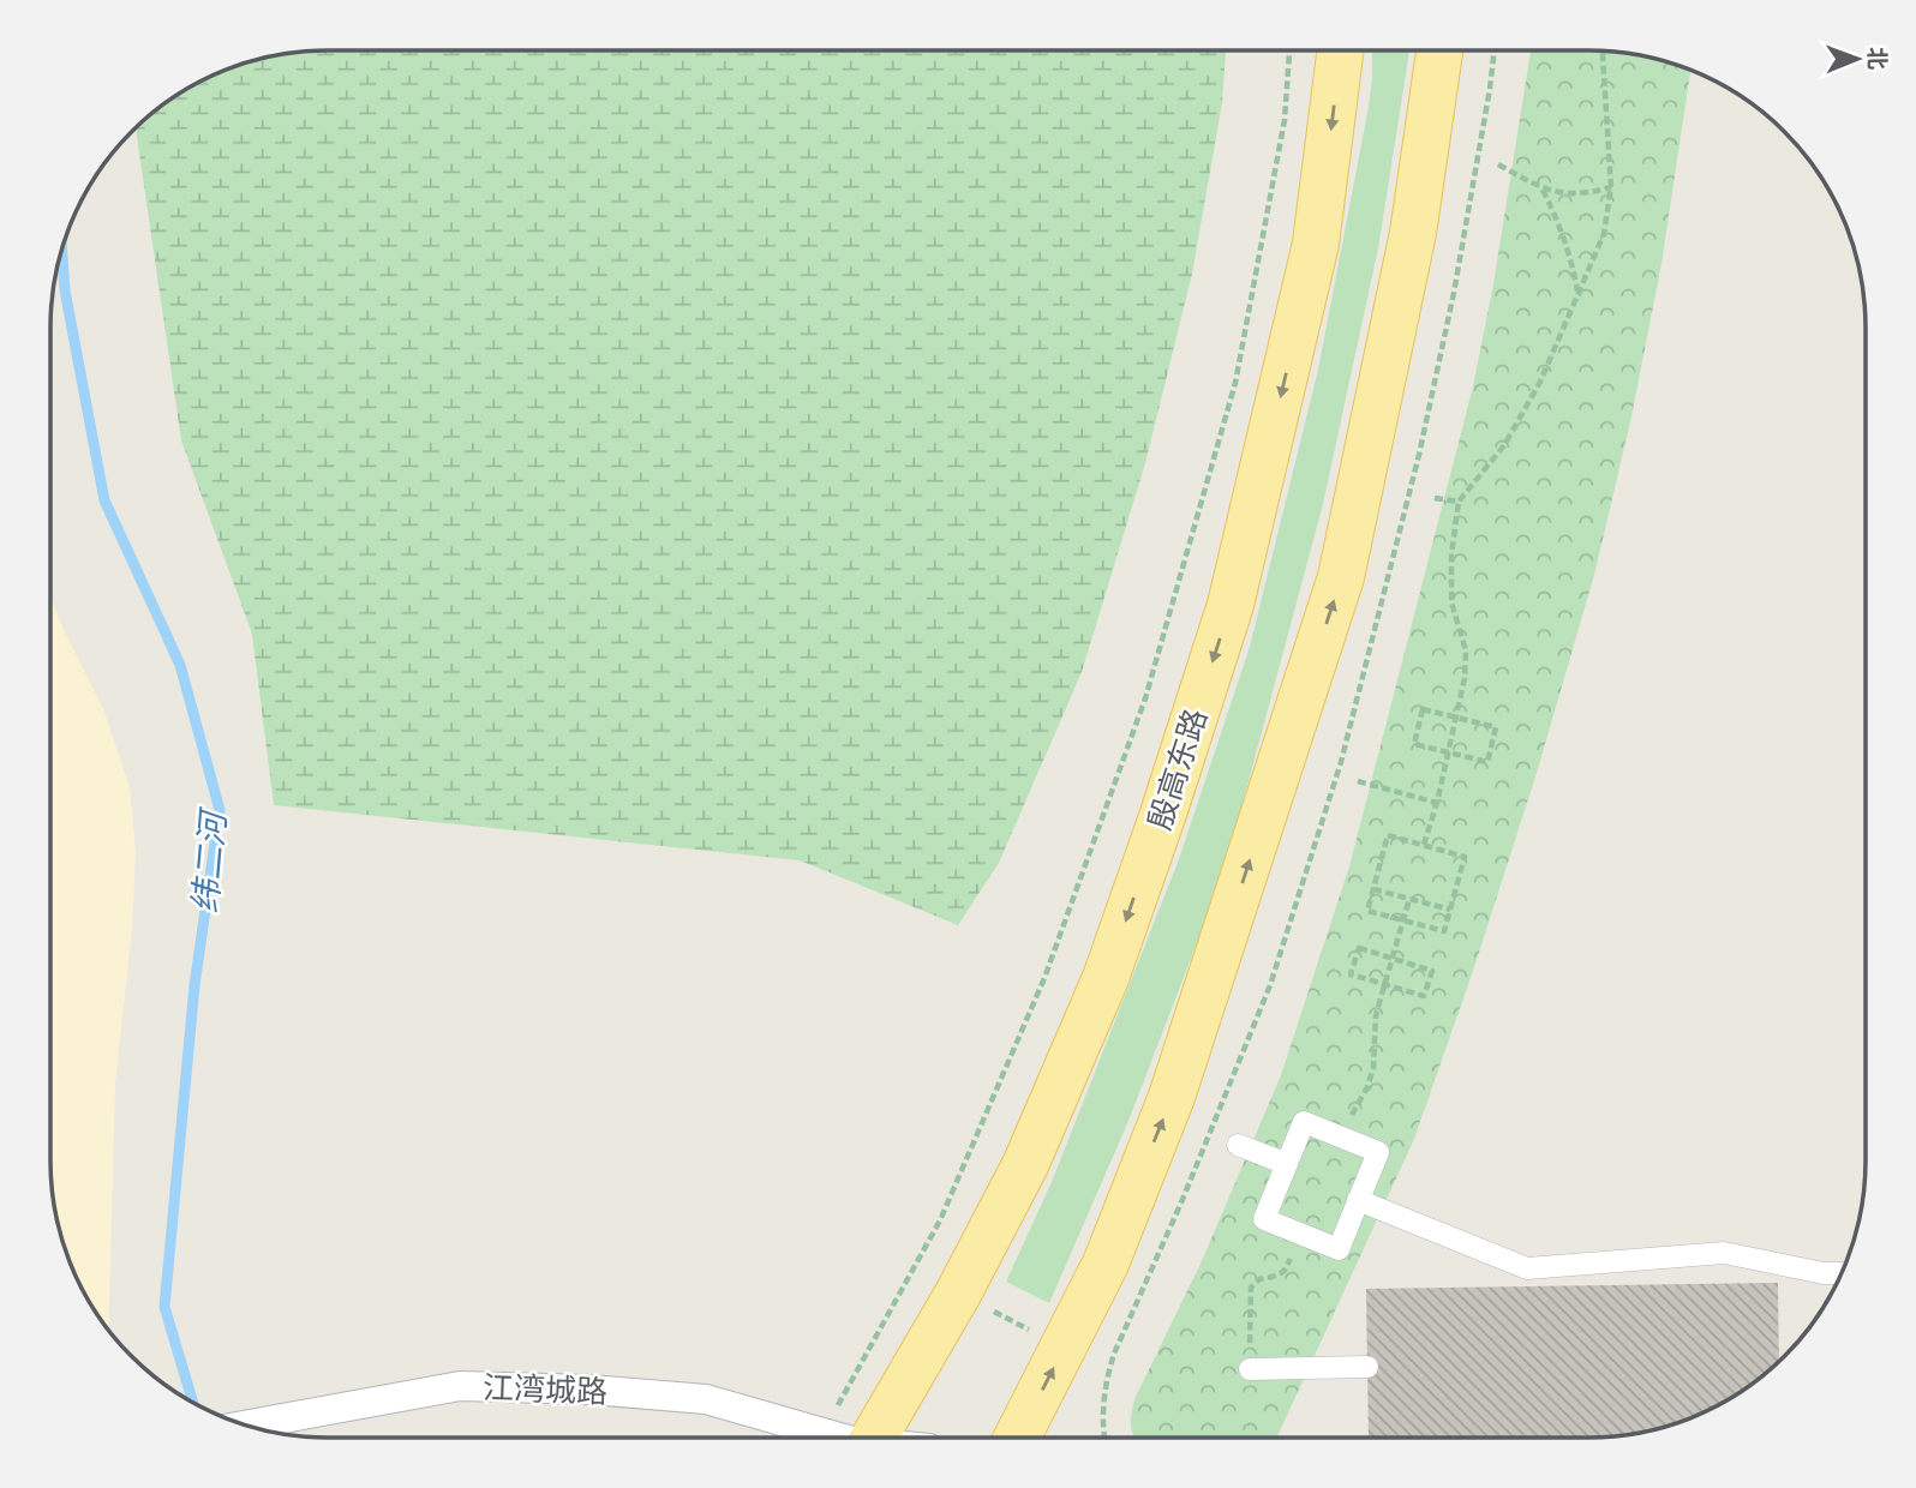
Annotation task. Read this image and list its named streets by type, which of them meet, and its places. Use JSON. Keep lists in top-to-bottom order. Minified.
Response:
{"streets":{"main road":["殷高东路"],"street":["江湾城路"]},"water":["纬二河"],"north":"right"}
